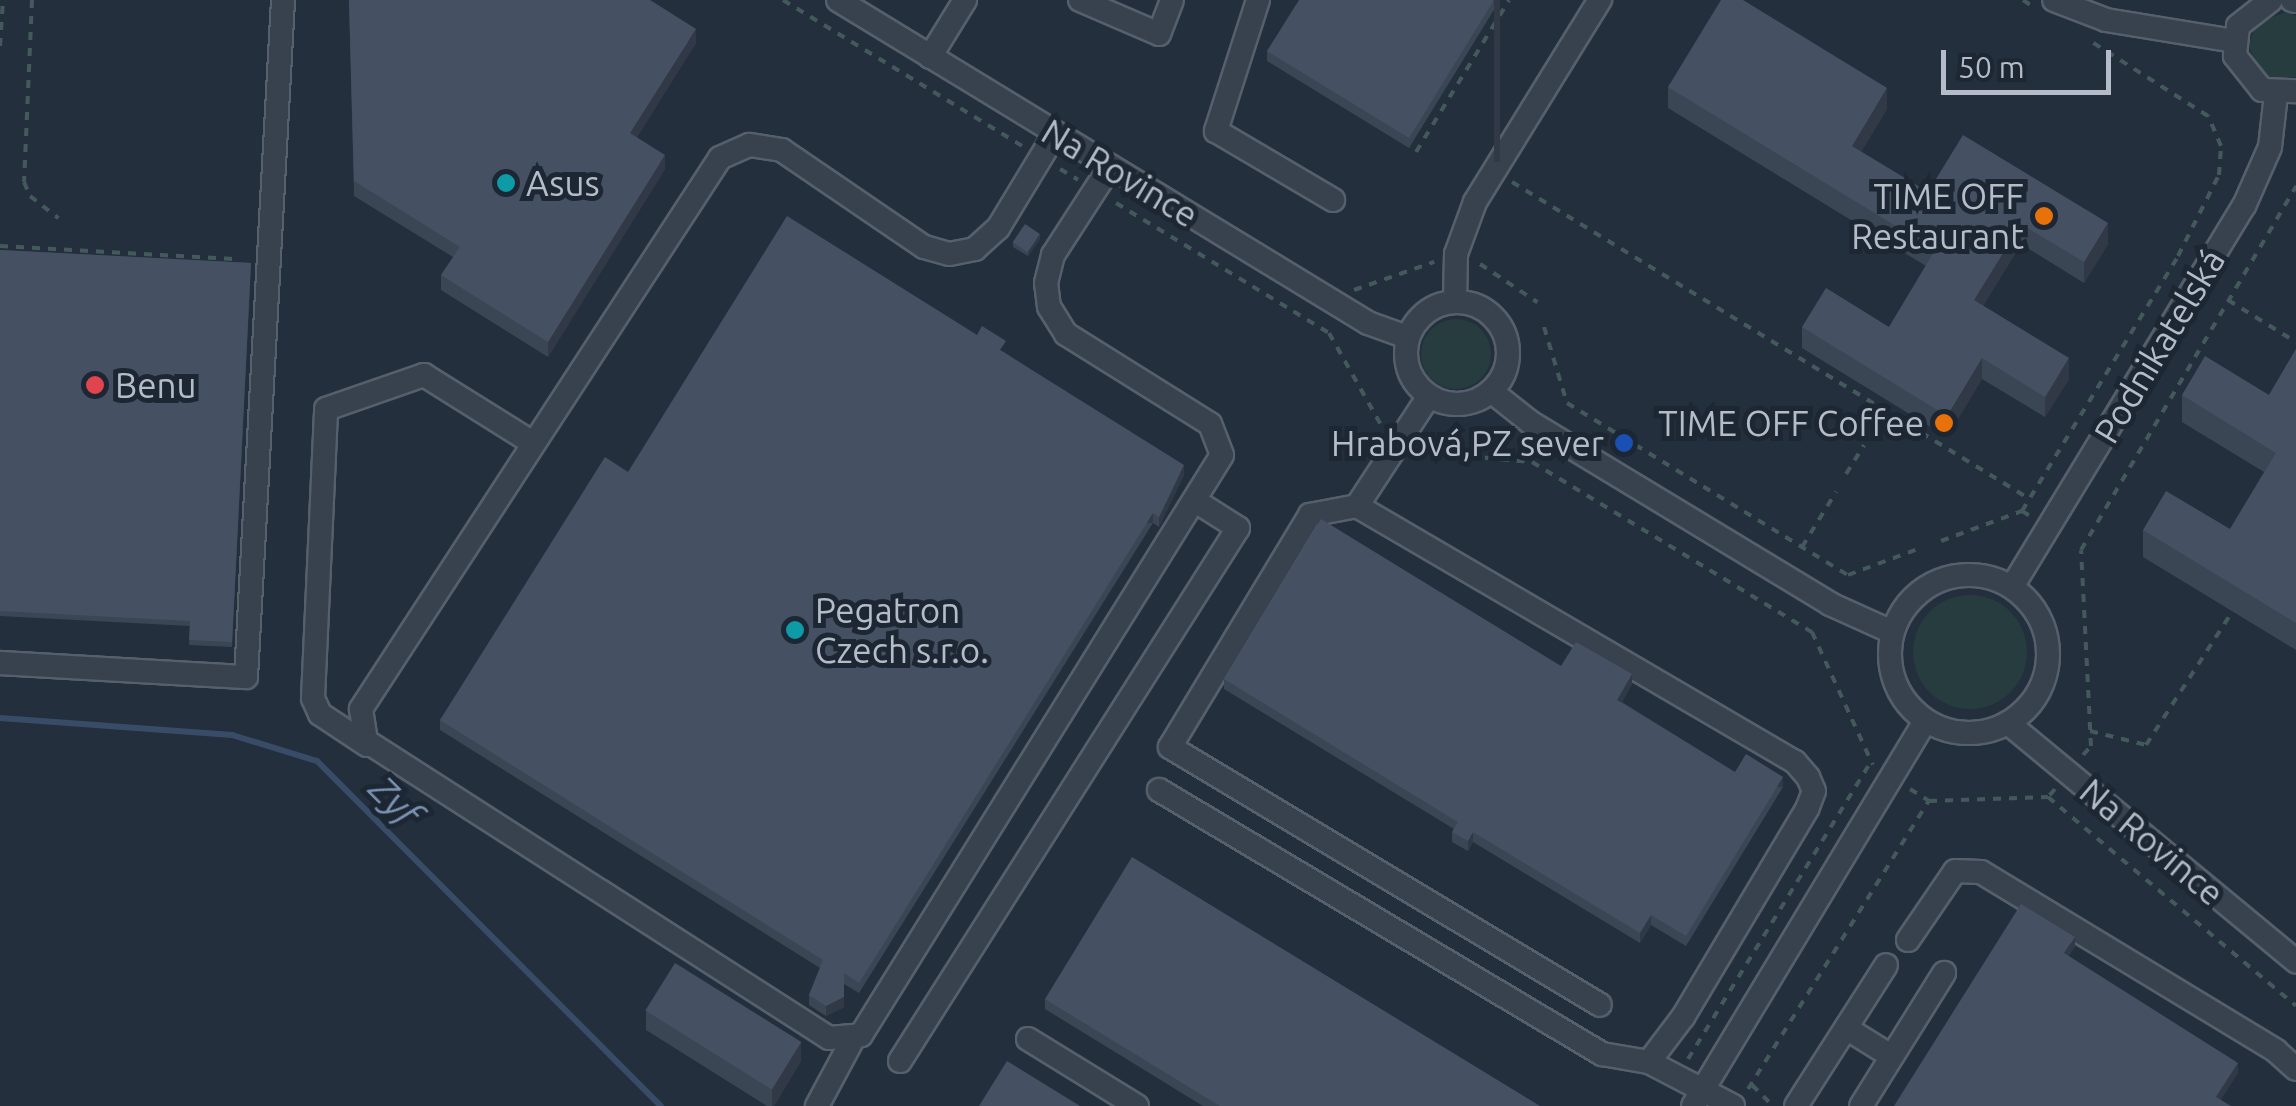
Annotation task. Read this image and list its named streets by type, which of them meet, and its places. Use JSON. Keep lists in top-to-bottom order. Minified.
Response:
{"streets":{"street":["Na Rovince","Podnikatelská"]},"crossings":[["Na Rovince","Podnikatelská"]],"water":["Zyf"],"places":["Asus","TIME OFF Restaurant","Benu","TIME OFF Coffee","Hrabová,PZ sever","Pegatron Czech s.r.o."],"scale_bar":"50 m"}
